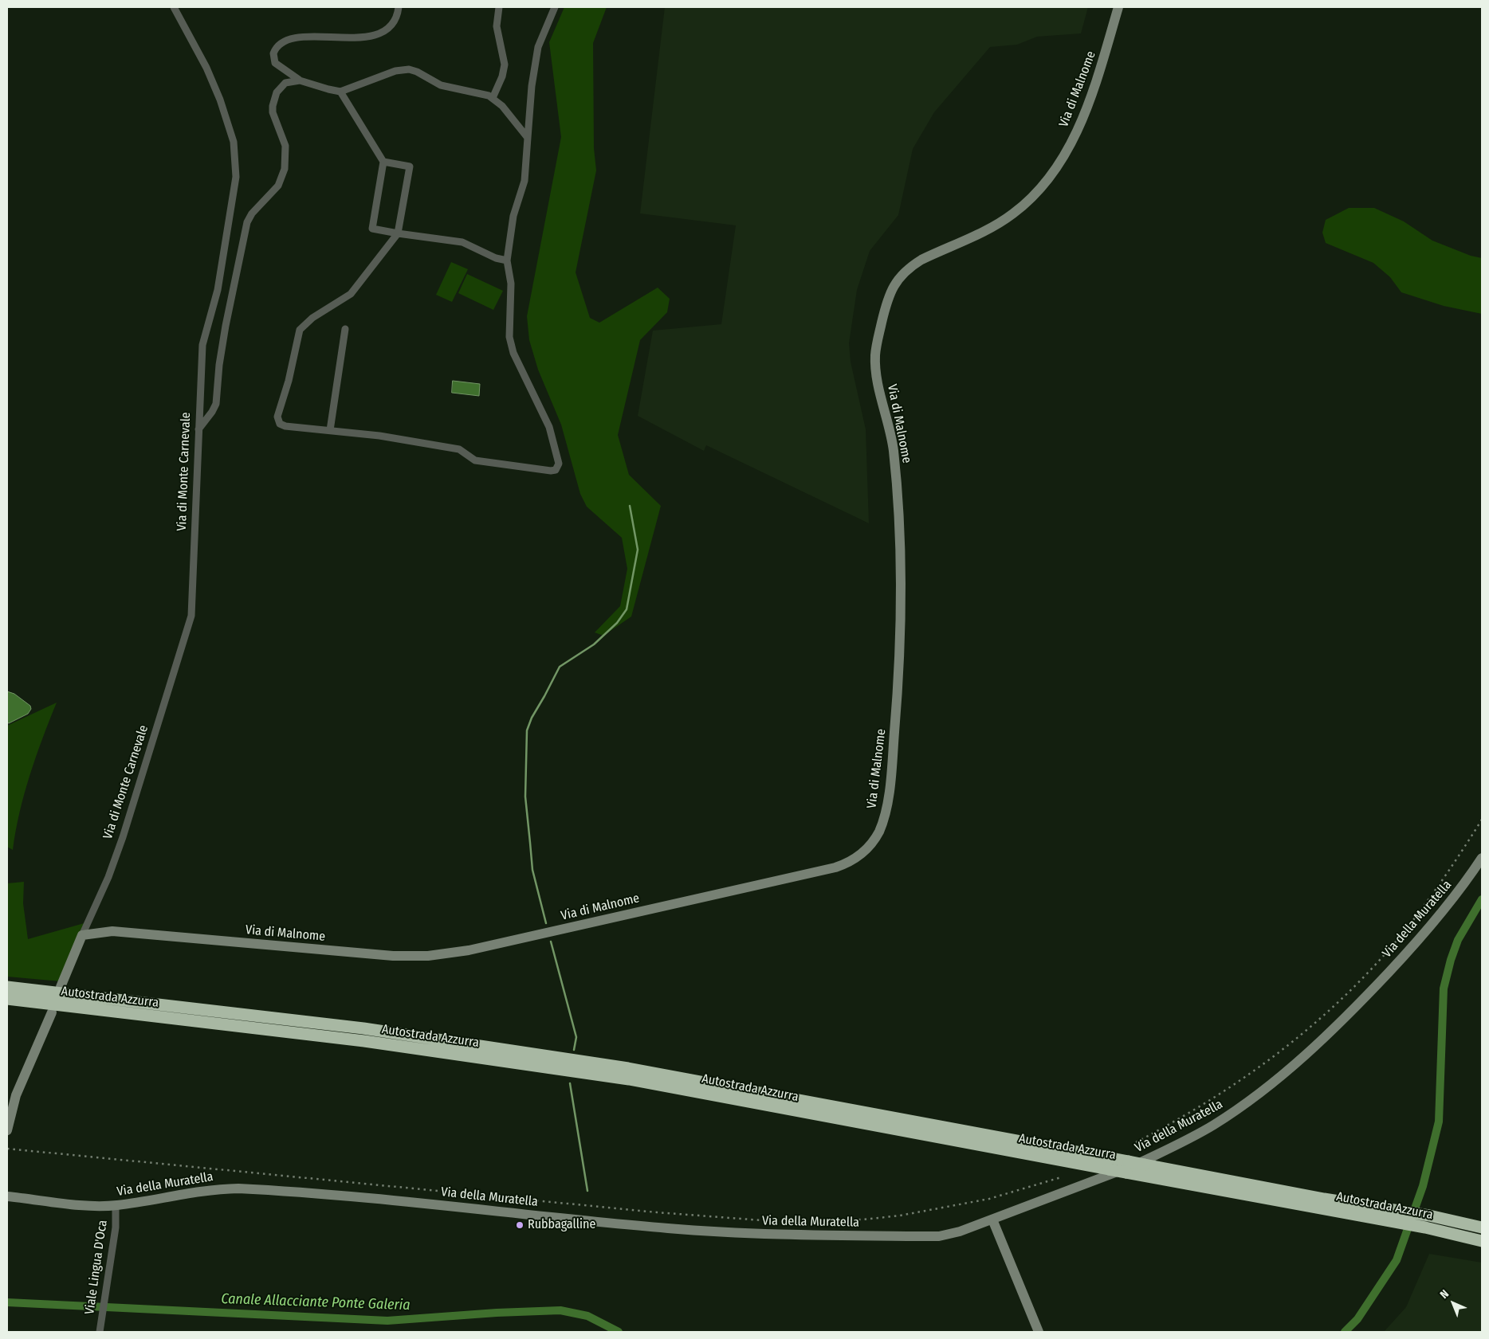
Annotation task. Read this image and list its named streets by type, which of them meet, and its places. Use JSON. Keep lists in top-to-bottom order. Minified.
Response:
{"streets":{"highway":["Autostrada Azzurra"],"street":["Via di Malnome","Via di Monte Carnevale","Via della Muratella","Viale Lingua D'Oca"]},"crossings":[["Via di Malnome","Via di Monte Carnevale"],["Via della Muratella","Viale Lingua D'Oca"]],"water":["Canale Allacciante Ponte Galeria"],"places":["Rubbagalline"],"north":"top left"}
